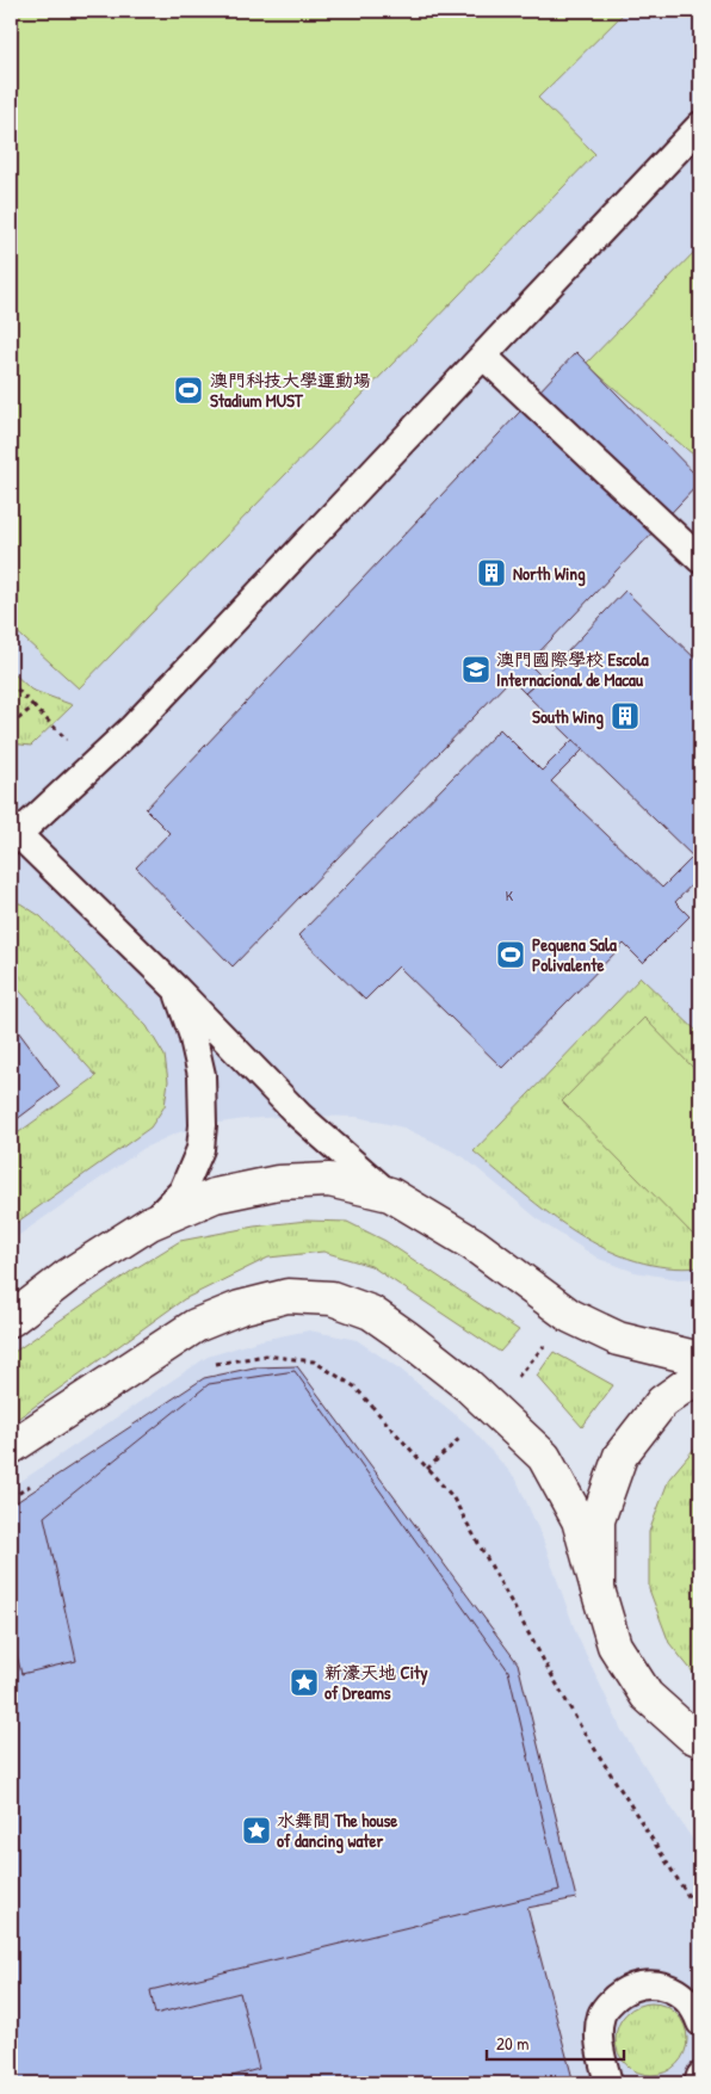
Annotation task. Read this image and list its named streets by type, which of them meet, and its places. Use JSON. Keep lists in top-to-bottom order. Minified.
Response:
{"places":{"sports":["澳門科技大學運動場 Stadium MUST","Pequena Sala Polivalente"],"building":["North Wing","South Wing"],"school or university":["澳門國際學校 Escola Internacional de Macau"],"place":["新濠天地 City of Dreams","水舞間 The house of dancing water"]},"house_numbers":["K"],"scale_bar":"20 m"}
